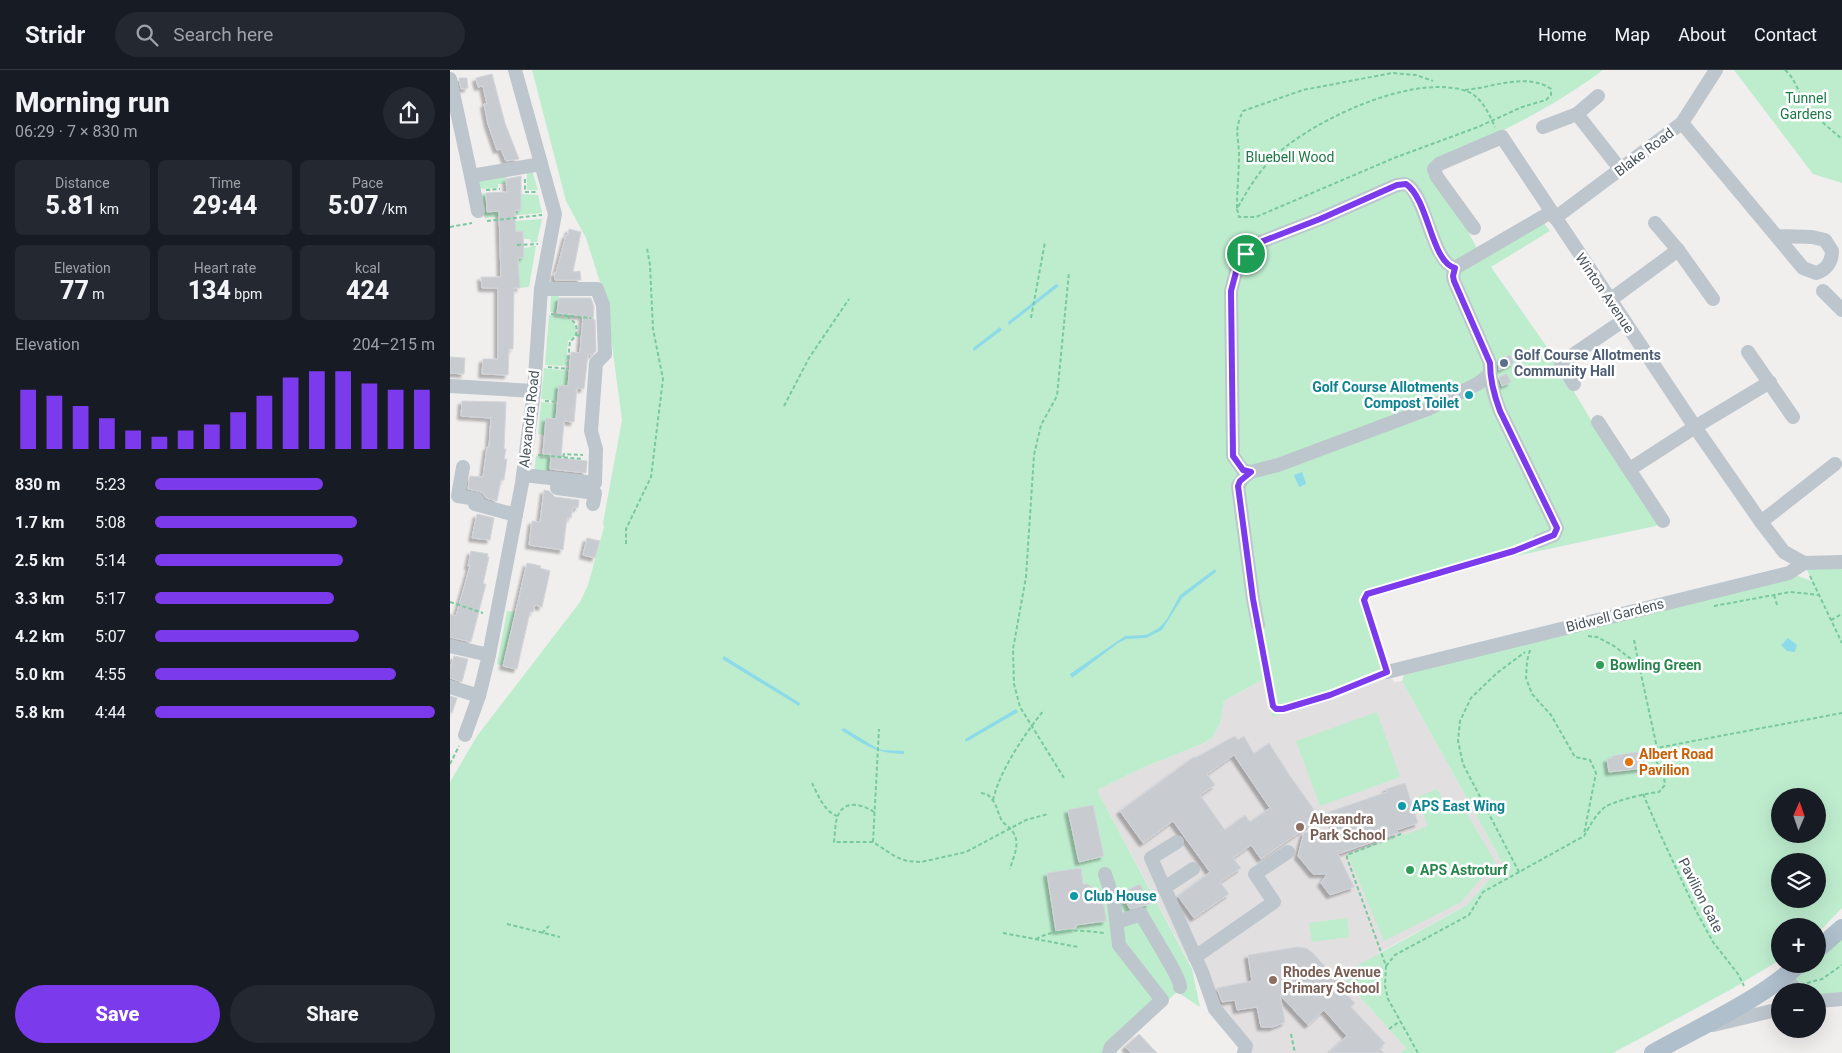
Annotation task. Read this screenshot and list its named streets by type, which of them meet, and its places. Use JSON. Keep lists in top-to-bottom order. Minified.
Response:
{"streets":{"street":["Blake Road","Winton Avenue","Alexandra Road","Bidwell Gardens"],"path":["Pavilion Gate"]},"crossings":[["Blake Road","Winton Avenue"],["Winton Avenue","Bidwell Gardens"]],"parks":["Tunnel Gardens","Bluebell Wood"],"places":["Golf Course Allotments Community Hall","Golf Course Allotments Compost Toilet","Bowling Green","Albert Road Pavilion","APS East Wing","Alexandra Park School","APS Astroturf","Club House","Rhodes Avenue Primary School"],"north":"top","page":{"header":"Stridr","search":"Search here","nav":["Home","Map","About","Contact"],"heading":["Morning run","06:29 · 7 × 830 m"],"stats":[["Distance","5.81 km"],["Time","29:44"],["Pace","5:07 /km"],["Elevation","77 m"],["Heart rate","134 bpm"],["kcal","424"]],"chart":["Elevation","204–215 m"],"list":[{"name":"830 m","note":"5:23"},{"name":"1.7 km","note":"5:08"},{"name":"2.5 km","note":"5:14"},{"name":"3.3 km","note":"5:17"},{"name":"4.2 km","note":"5:07"},{"name":"5.0 km","note":"4:55"},{"name":"5.8 km","note":"4:44"}],"map_buttons":["+","−"],"buttons":["Save","Share"]}}
